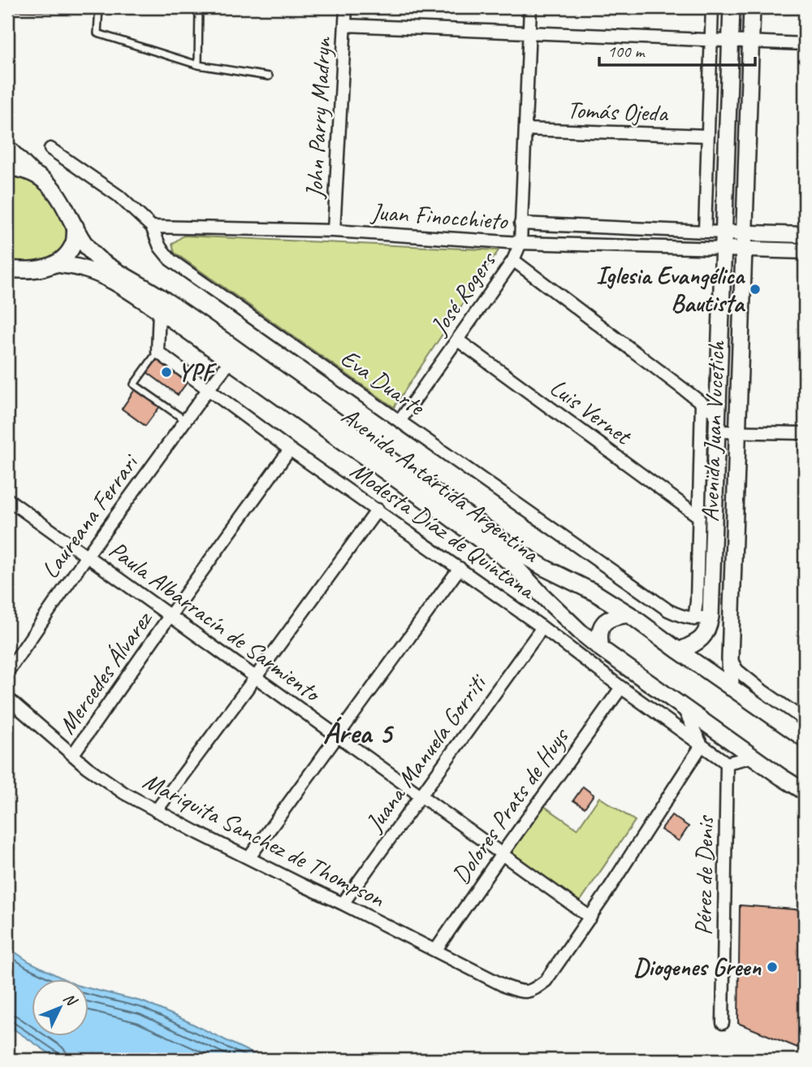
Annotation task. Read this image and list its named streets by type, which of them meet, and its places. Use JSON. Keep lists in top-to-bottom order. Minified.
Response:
{"streets":{"main road":["Avenida Juan Vucetich","Avenida Antártida Argentina"],"street":["Tomás Ojeda","John Parry Madryn","Juan Finocchieto","José Rogers","Eva Duarte","Luis Vernet","Laureana Ferrari","Modesta Díaz de Quintana","Paula Albarracín de Sarmiento","Mercedes Álvarez","Juana Manuela Gorriti","Dolores Prats de Huys","Mariquita Sanchez de Thompson","Pérez de Denis"]},"crossings":[["Tomás Ojeda","José Rogers"],["John Parry Madryn","Juan Finocchieto"],["Juan Finocchieto","José Rogers"],["Juan Finocchieto","Eva Duarte"],["Juan Finocchieto","Avenida Juan Vucetich"],["José Rogers","Eva Duarte"],["José Rogers","Luis Vernet"],["Eva Duarte","Avenida Juan Vucetich"],["Avenida Juan Vucetich","Avenida Antártida Argentina"],["Avenida Antártida Argentina","Laureana Ferrari"],["Laureana Ferrari","Modesta Díaz de Quintana"],["Laureana Ferrari","Paula Albarracín de Sarmiento"],["Modesta Díaz de Quintana","Mercedes Álvarez"],["Modesta Díaz de Quintana","Juana Manuela Gorriti"],["Modesta Díaz de Quintana","Dolores Prats de Huys"],["Modesta Díaz de Quintana","Pérez de Denis"],["Paula Albarracín de Sarmiento","Mercedes Álvarez"],["Paula Albarracín de Sarmiento","Juana Manuela Gorriti"],["Paula Albarracín de Sarmiento","Dolores Prats de Huys"],["Paula Albarracín de Sarmiento","Mariquita Sanchez de Thompson"],["Mercedes Álvarez","Mariquita Sanchez de Thompson"],["Juana Manuela Gorriti","Mariquita Sanchez de Thompson"],["Dolores Prats de Huys","Mariquita Sanchez de Thompson"]],"districts":["Área 5"],"places":["Iglesia Evangélica Bautista","YPF","Diogenes Green"],"scale_bar":"100 m","north":"top right"}
